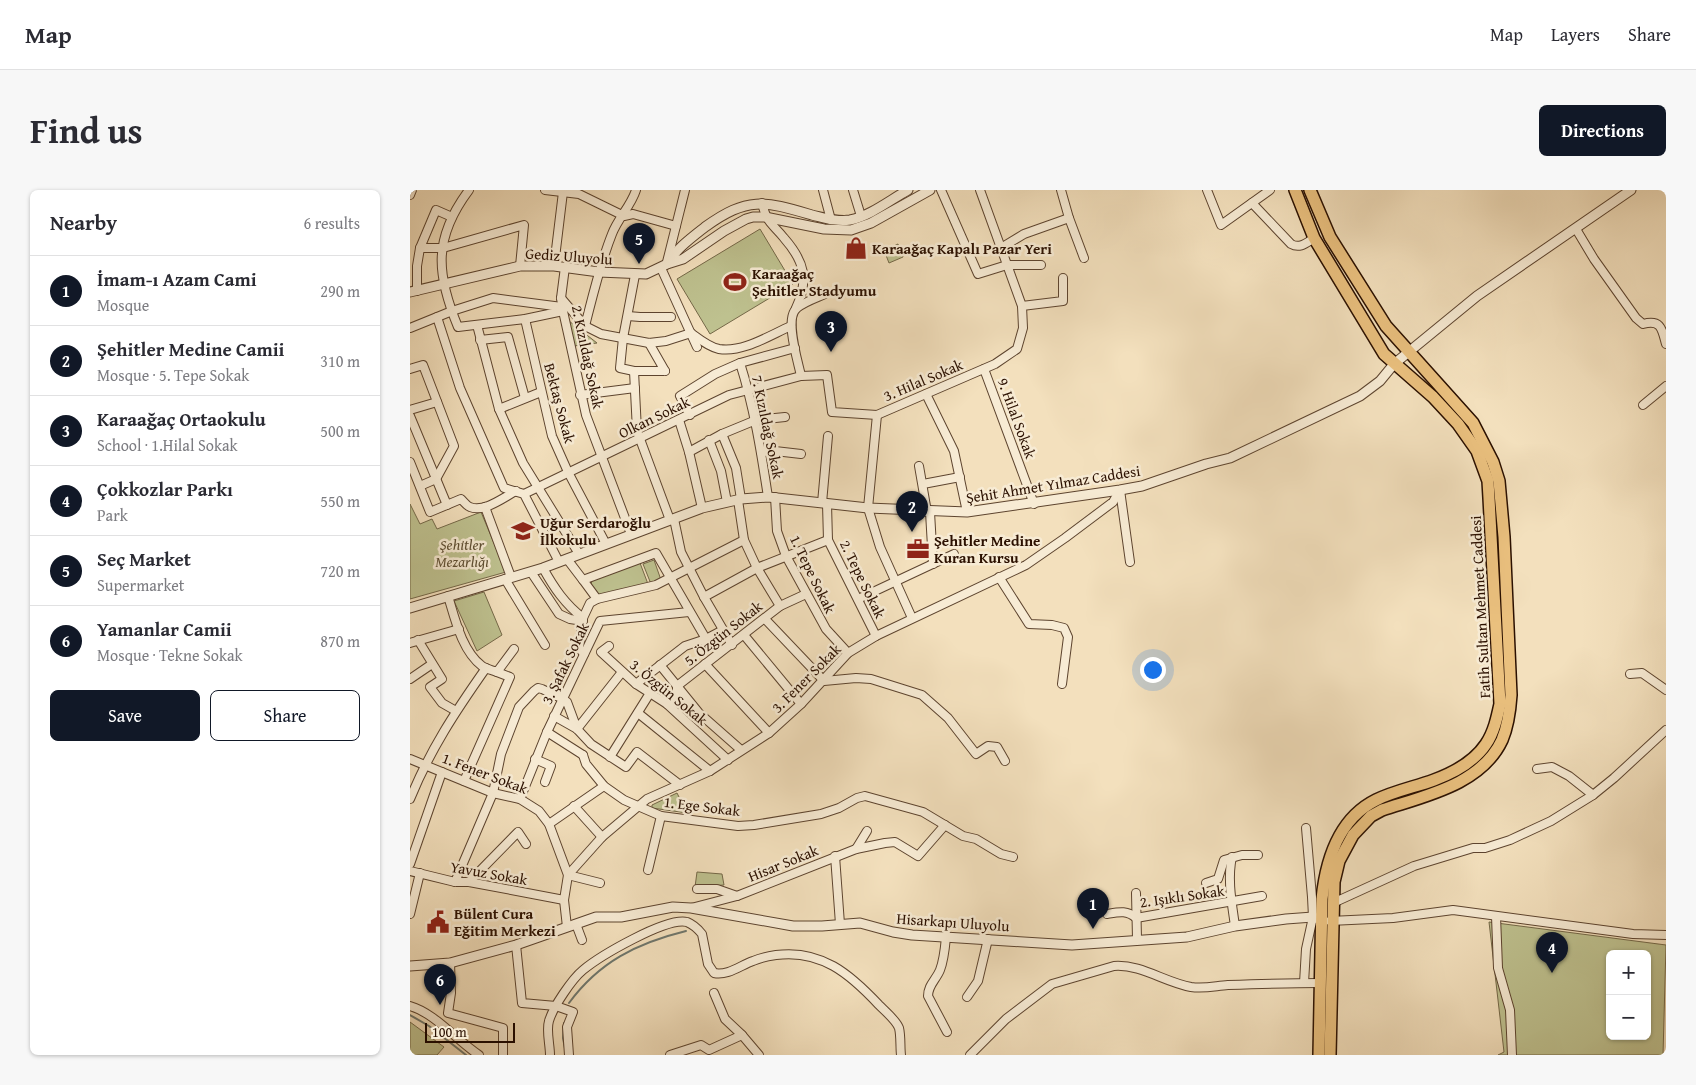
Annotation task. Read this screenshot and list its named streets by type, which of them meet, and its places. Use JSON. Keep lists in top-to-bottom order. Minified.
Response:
{"streets":{"main road":["Fatih Sultan Mehmet Caddesi"],"street":["Gediz Uluyolu","2. Kızıldağ Sokak","3. Hilal Sokak","Bektaş Sokak","Olkan Sokak","9. Hilal Sokak","7. Kızıldağ Sokak","Şehit Ahmet Yılmaz Caddesi","1. Tepe Sokak","2. Tepe Sokak","5. Özgün Sokak","3. Şafak Sokak","3. Fener Sokak","3. Özgün Sokak","1. Fener Sokak","1. Ege Sokak","Hisar Sokak","Yavuz Sokak","2. Işıklı Sokak","Hisarkapı Uluyolu"]},"crossings":[["Gediz Uluyolu","2. Kızıldağ Sokak"],["2. Kızıldağ Sokak","Olkan Sokak"],["2. Kızıldağ Sokak","Şehit Ahmet Yılmaz Caddesi"],["3. Hilal Sokak","Olkan Sokak"],["3. Hilal Sokak","9. Hilal Sokak"],["Bektaş Sokak","Olkan Sokak"],["Bektaş Sokak","Şehit Ahmet Yılmaz Caddesi"],["Olkan Sokak","7. Kızıldağ Sokak"],["9. Hilal Sokak","Şehit Ahmet Yılmaz Caddesi"],["7. Kızıldağ Sokak","Şehit Ahmet Yılmaz Caddesi"],["7. Kızıldağ Sokak","1. Tepe Sokak"],["Şehit Ahmet Yılmaz Caddesi","1. Tepe Sokak"],["Şehit Ahmet Yılmaz Caddesi","2. Tepe Sokak"],["Şehit Ahmet Yılmaz Caddesi","Fatih Sultan Mehmet Caddesi"],["Şehit Ahmet Yılmaz Caddesi","3. Fener Sokak"],["1. Tepe Sokak","5. Özgün Sokak"],["1. Tepe Sokak","3. Fener Sokak"],["2. Tepe Sokak","3. Fener Sokak"],["Fatih Sultan Mehmet Caddesi","Hisarkapı Uluyolu"],["5. Özgün Sokak","3. Özgün Sokak"],["3. Şafak Sokak","1. Fener Sokak"],["3. Fener Sokak","3. Özgün Sokak"],["3. Fener Sokak","1. Fener Sokak"],["3. Fener Sokak","1. Ege Sokak"],["1. Ege Sokak","Hisar Sokak"],["Hisar Sokak","Hisarkapı Uluyolu"]],"parks":["Şehitler Mezarlığı"],"places":{"shop":["Karaağaç Kapalı Pazar Yeri"],"sports":["Karaağaç Şehitler Stadyumu"],"school or university":["Uğur Serdaroğlu İlkokulu"],"office":["Şehitler Medine Kuran Kursu"],"public building":["Bülent Cura Eğitim Merkezi"]},"scale_bar":"100 m","page":{"header":"Map","nav":["Map","Layers","Share"],"title":"Find us","buttons":["Directions",["Save","Share"]],"heading":["Nearby","6 results"],"pins":["5","3","2","1","4","6"],"list":[{"mark":"1","name":"İmam-ı Azam Cami","note":"Mosque","value":"290 m"},{"mark":"2","name":"Şehitler Medine Camii","note":"Mosque · 5. Tepe Sokak","value":"310 m"},{"mark":"3","name":"Karaağaç Ortaokulu","note":"School · 1.Hilal Sokak","value":"500 m"},{"mark":"4","name":"Çokkozlar Parkı","note":"Park","value":"550 m"},{"mark":"5","name":"Seç Market","note":"Supermarket","value":"720 m"},{"mark":"6","name":"Yamanlar Camii","note":"Mosque · Tekne Sokak","value":"870 m"}],"map_buttons":["+","−"],"scale":"100 m"}}
